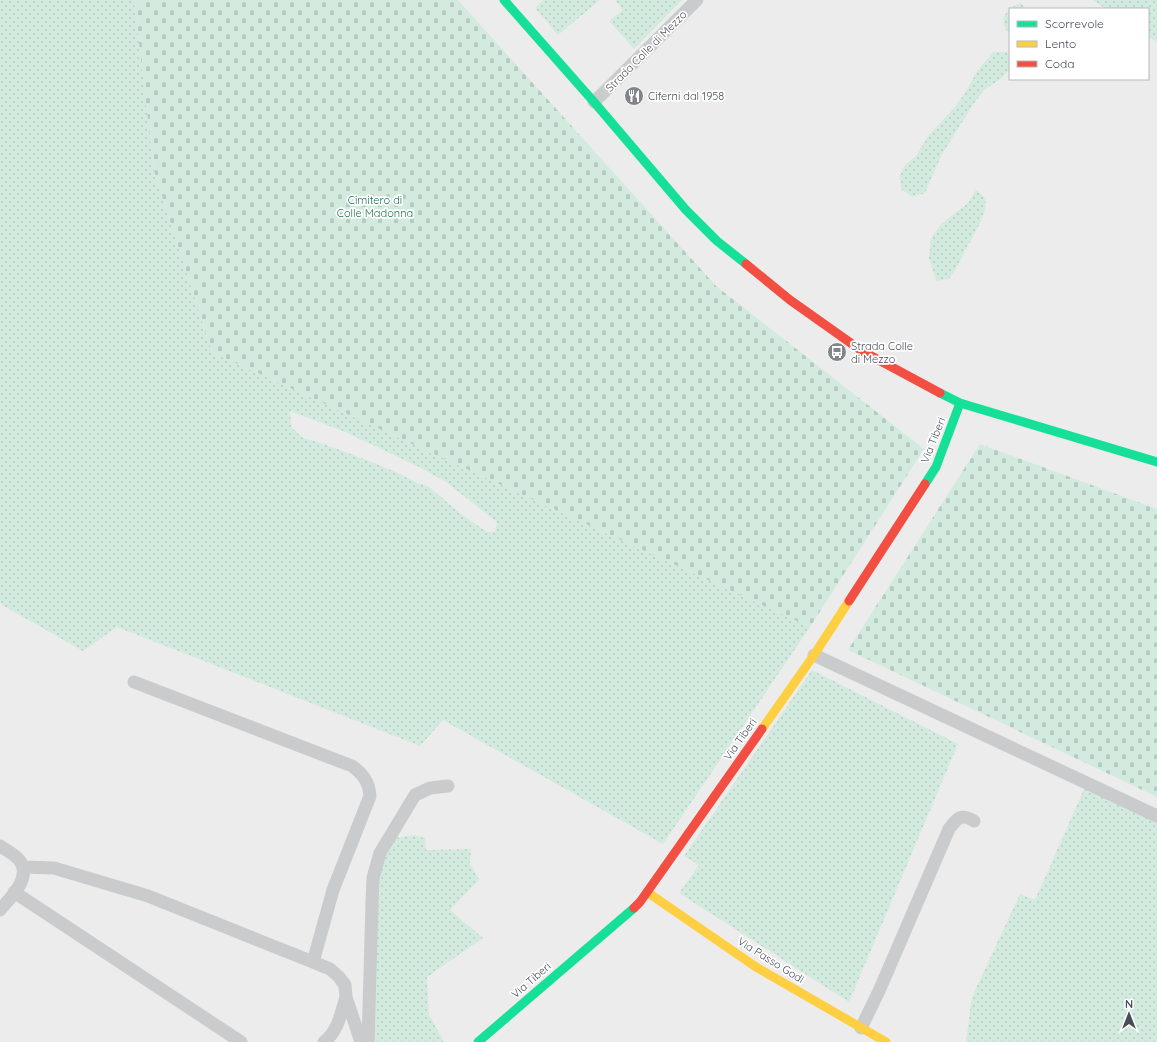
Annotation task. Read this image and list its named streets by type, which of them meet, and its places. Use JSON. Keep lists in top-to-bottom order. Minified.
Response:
{"streets":{"street":["Via Tiberi","Via Passo Godi"],"lane":["Strada Colle di Mezzo"]},"crossings":[["Via Tiberi","Via Passo Godi"]],"parks":["Cimitero di Colle Madonna"],"places":{"restaurant":["Ciferni dal 1958"],"bus stop":["Strada Colle di Mezzo"]},"legend":["Scorrevole","Lento","Coda"],"north":"top"}
